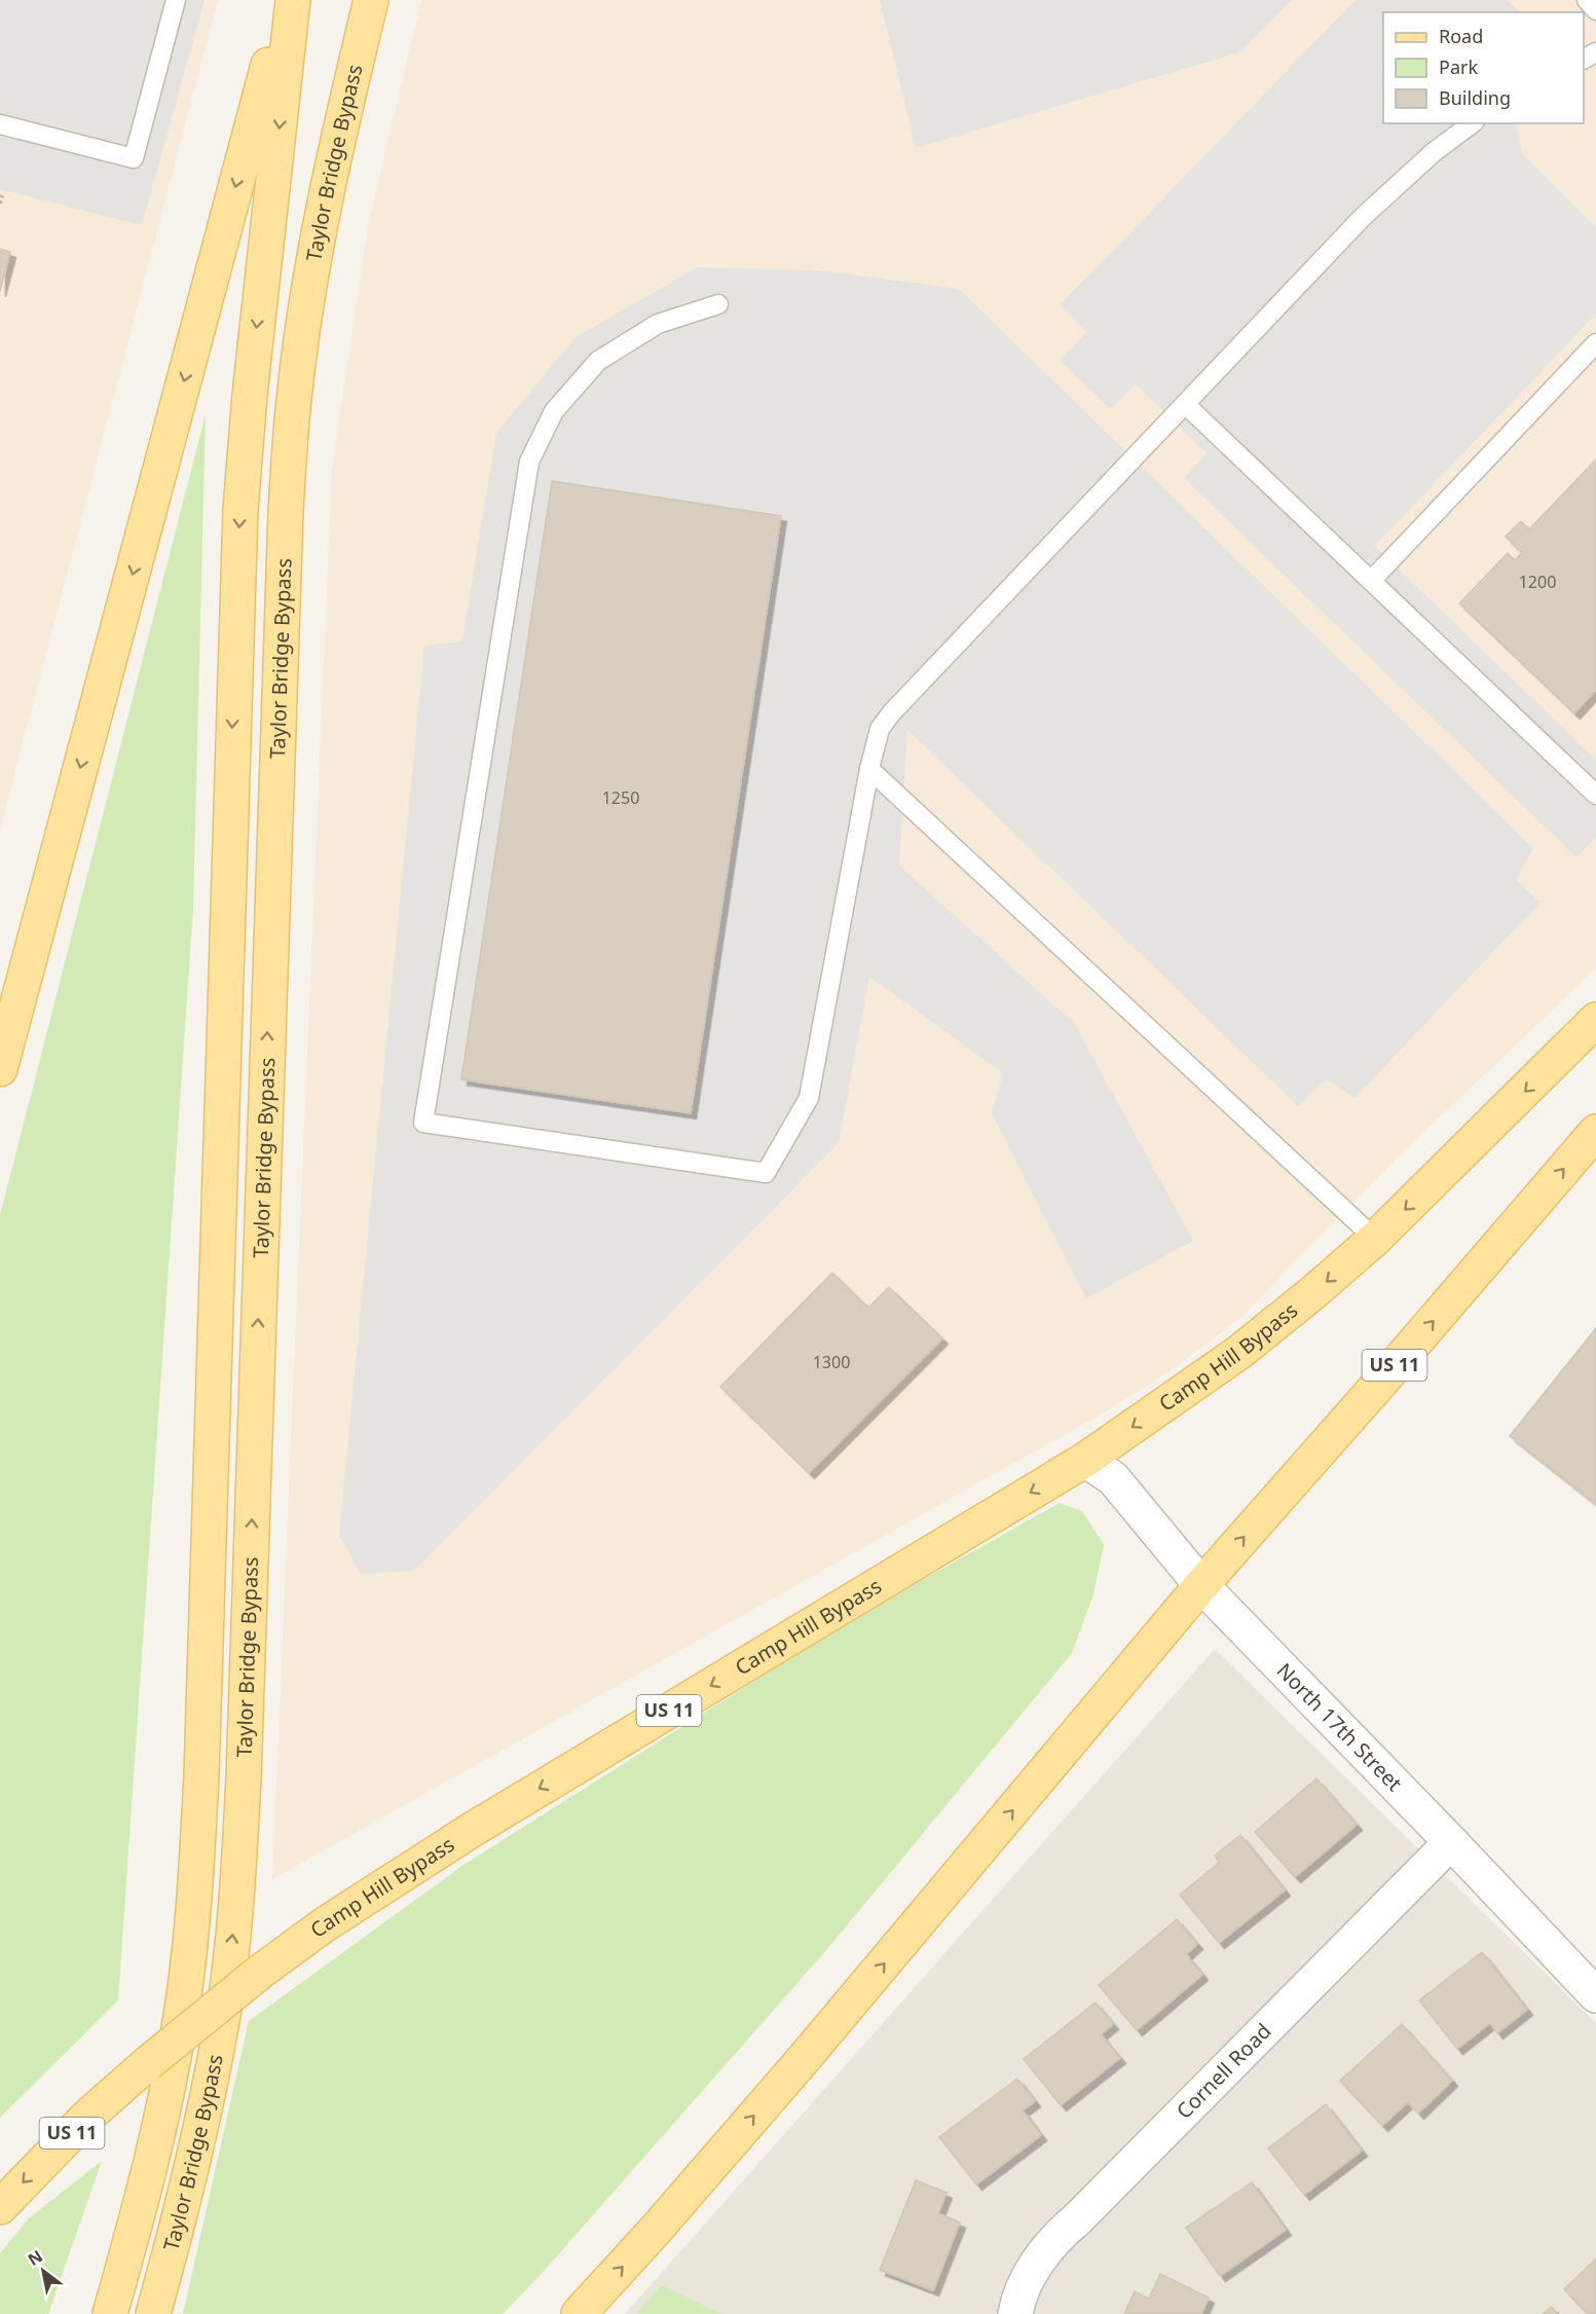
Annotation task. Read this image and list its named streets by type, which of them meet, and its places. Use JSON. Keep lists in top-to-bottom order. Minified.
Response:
{"streets":{"main road":["Taylor Bridge Bypass","Camp Hill Bypass","US 11"],"street":["North 17th Street","Cornell Road"]},"crossings":[["Camp Hill Bypass","North 17th Street"],["US 11","North 17th Street"],["North 17th Street","Cornell Road"]],"house_numbers":["1200","1250","1300"],"legend":["Road","Park","Building"],"north":"top left"}
